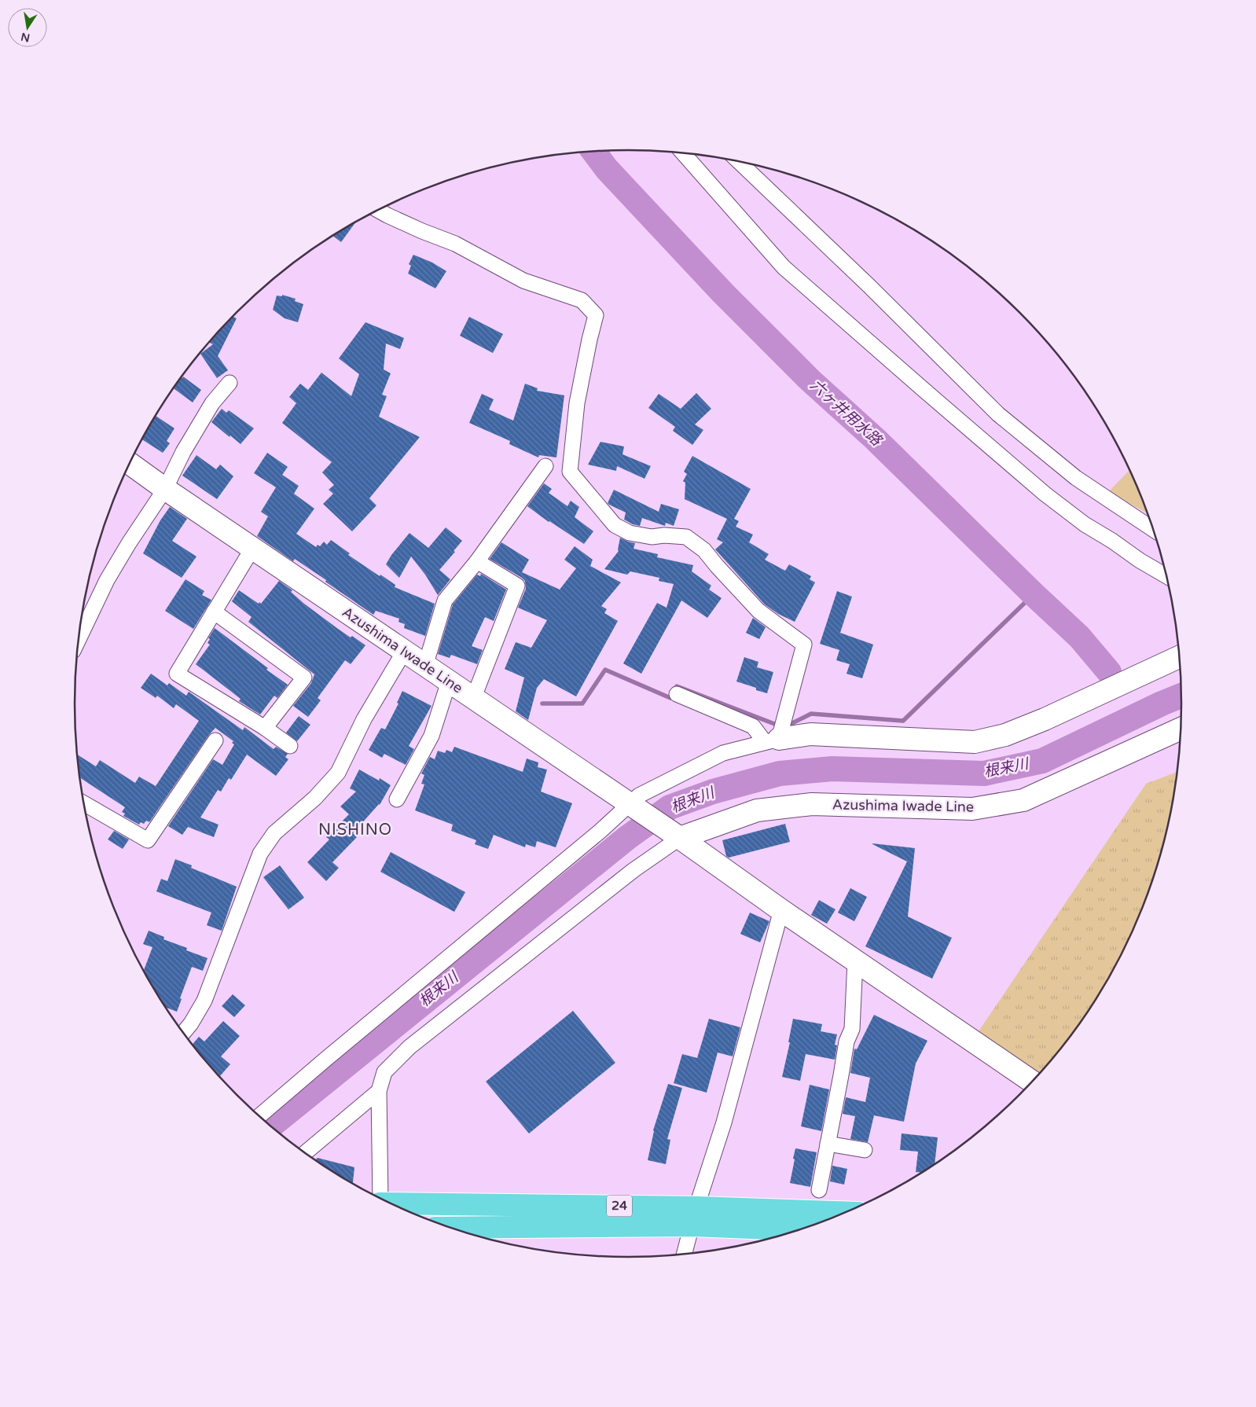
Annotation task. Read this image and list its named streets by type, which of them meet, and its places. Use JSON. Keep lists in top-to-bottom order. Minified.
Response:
{"streets":{"highway":["24"],"main road":["Azushima Iwade Line"]},"districts":["NISHINO"],"water":["六ヶ井用水路","根来川"],"north":"bottom"}
